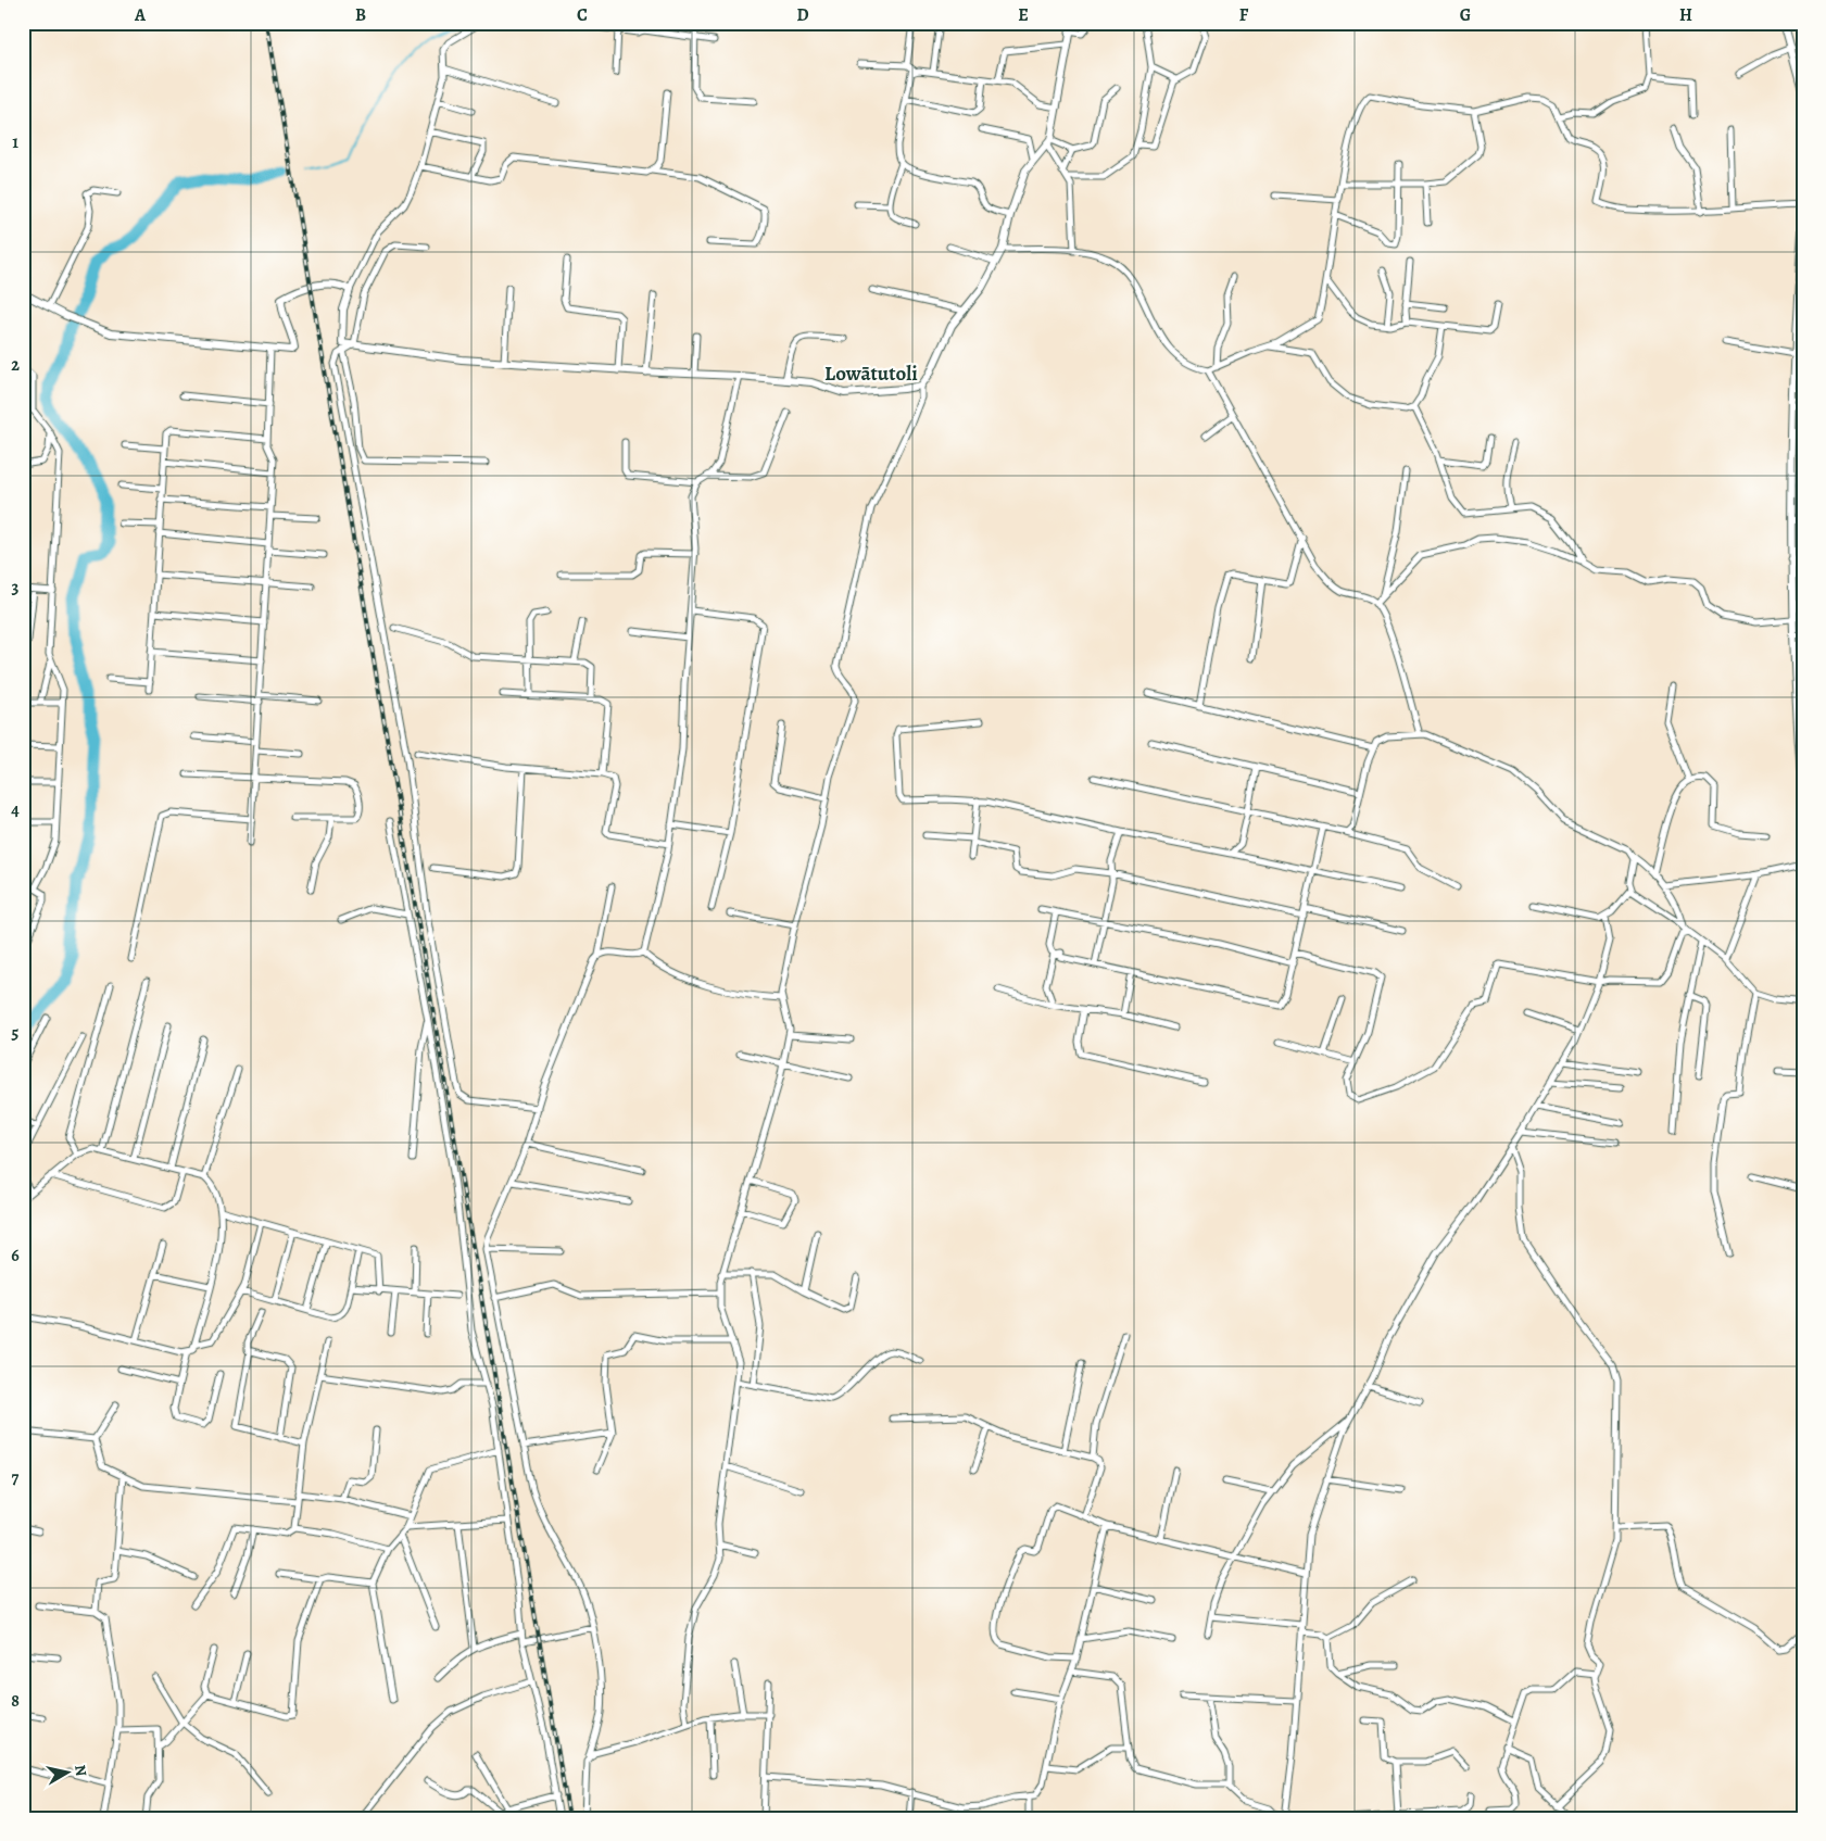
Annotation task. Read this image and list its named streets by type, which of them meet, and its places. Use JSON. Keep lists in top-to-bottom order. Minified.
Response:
{"districts":["Lowātutoli"],"north":"right","grid":{"columns":["A","B","C","D","E","F","G","H"],"rows":["1","2","3","4","5","6","7","8"]}}
